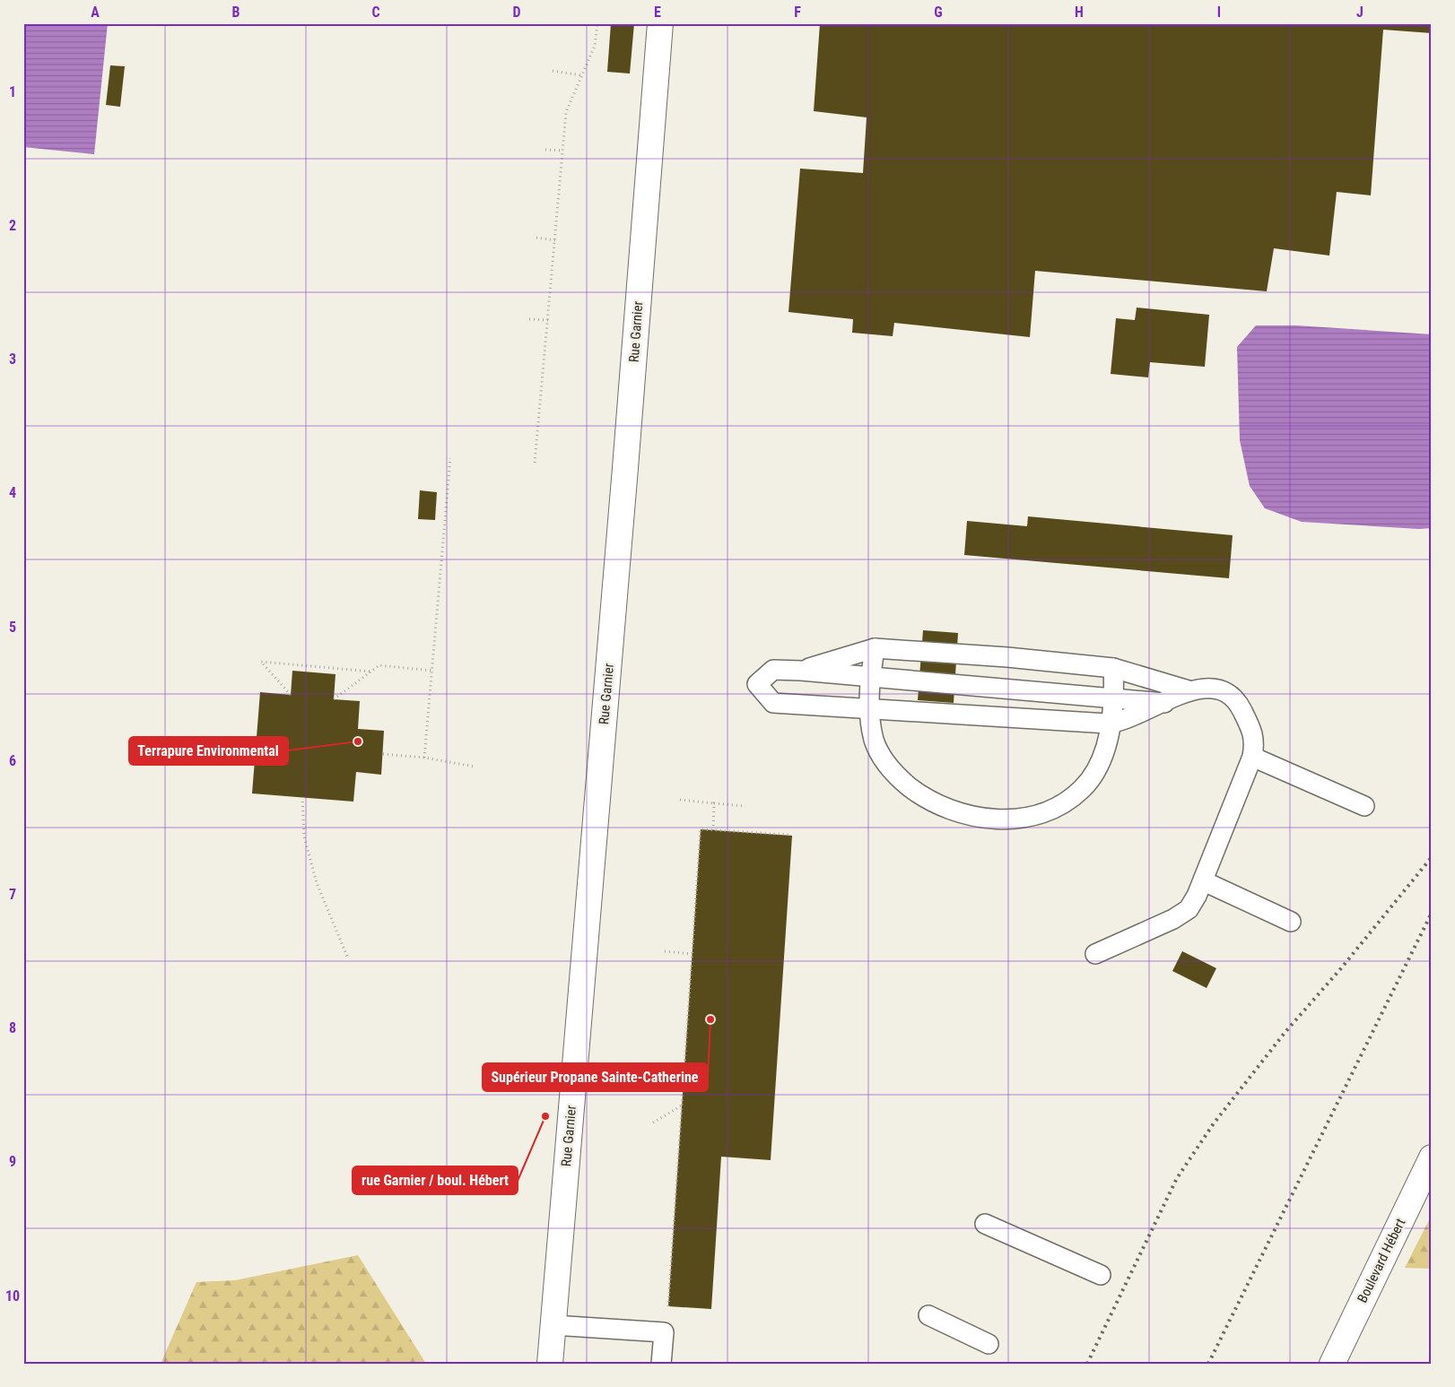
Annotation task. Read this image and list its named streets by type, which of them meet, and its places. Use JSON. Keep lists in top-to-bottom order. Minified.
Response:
{"streets":{"street":["Rue Garnier","Boulevard Hébert"]},"places":["Terrapure Environmental","Supérieur Propane Sainte-Catherine","rue Garnier / boul. Hébert"],"grid":{"columns":["A","B","C","D","E","F","G","H","I","J"],"rows":["1","2","3","4","5","6","7","8","9","10"]}}
